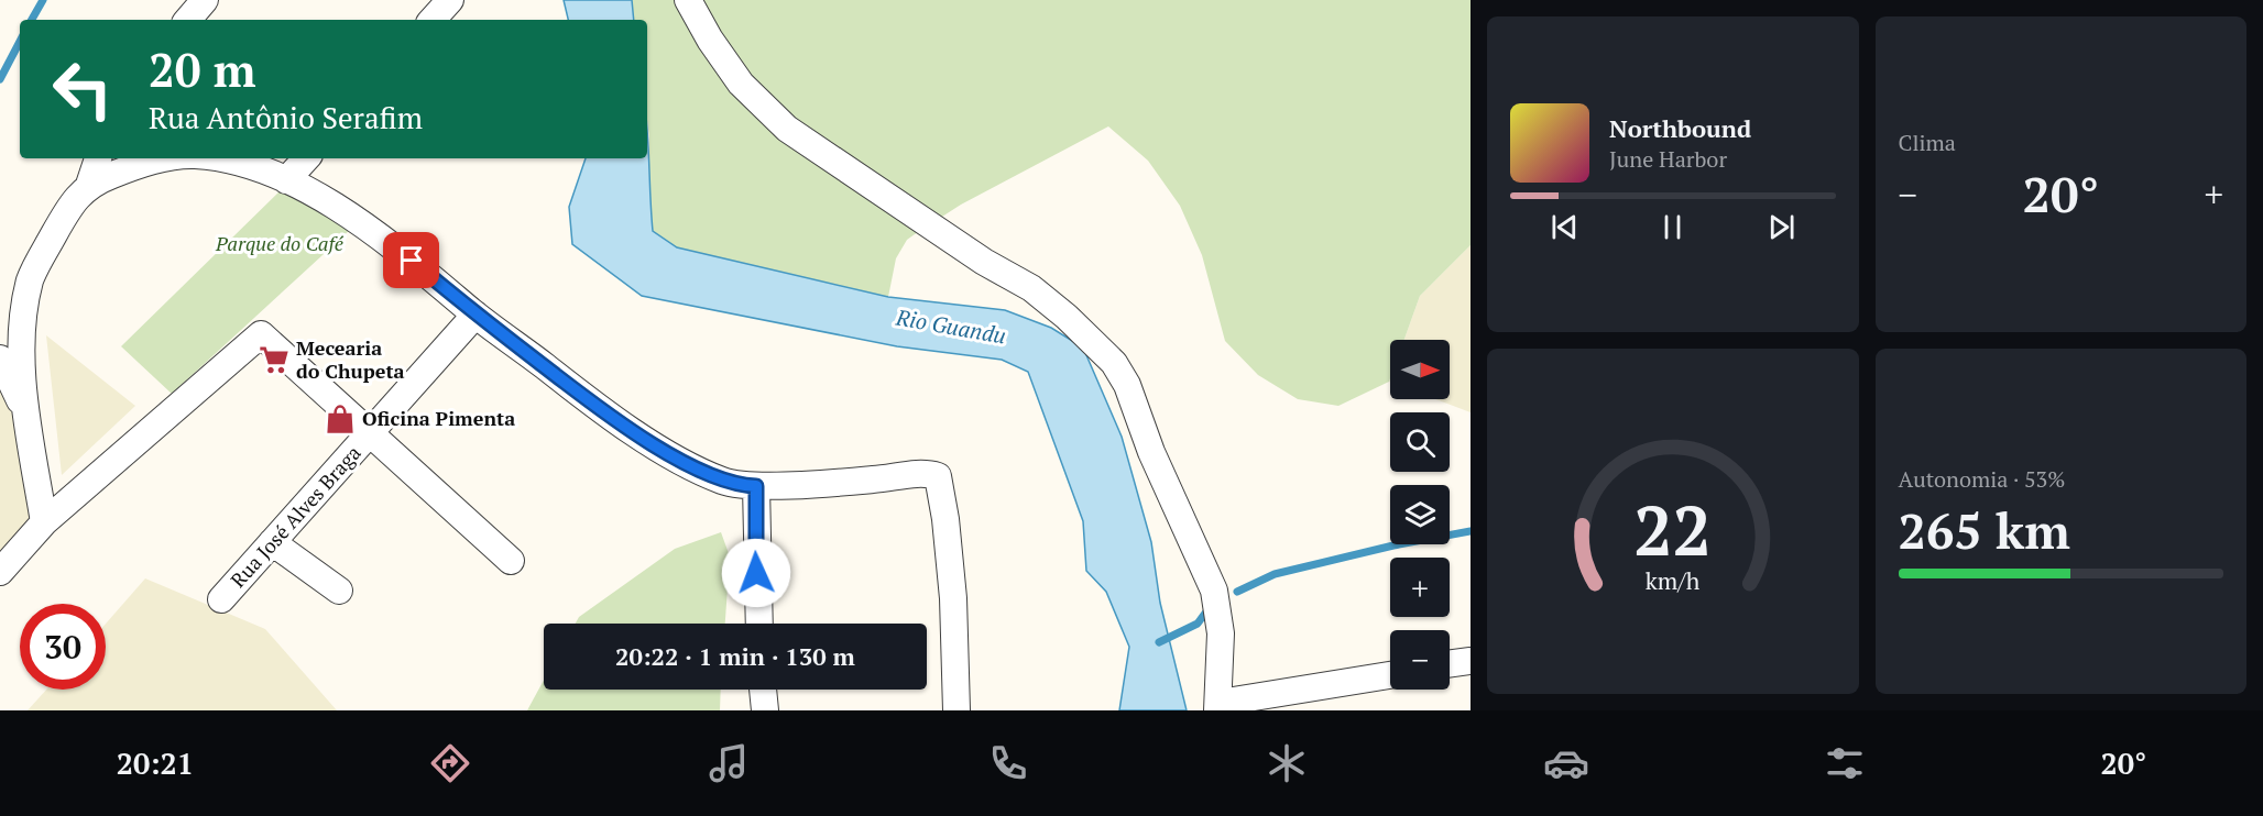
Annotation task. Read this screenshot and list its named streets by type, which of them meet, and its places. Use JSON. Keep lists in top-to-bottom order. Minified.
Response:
{"streets":{"street":["Rua José Alves Braga"]},"water":["Rio Guandu"],"parks":["Parque do Café"],"places":{"supermarket":["Mecearia do Chupeta"],"shop":["Oficina Pimenta"]},"north":"right","page":{"tile":["Clima",["Autonomia · 53%","265 km"]],"turn":["20 m","Rua Antônio Serafim"],"song":["Northbound","June Harbor"],"heat":["−","20°","+"],"map_buttons":["+","−"],"limit":"30","trip":"20:22 · 1 min · 130 m","tabs":["20:21","20°"],"gauge":["22","km/h"]}}
